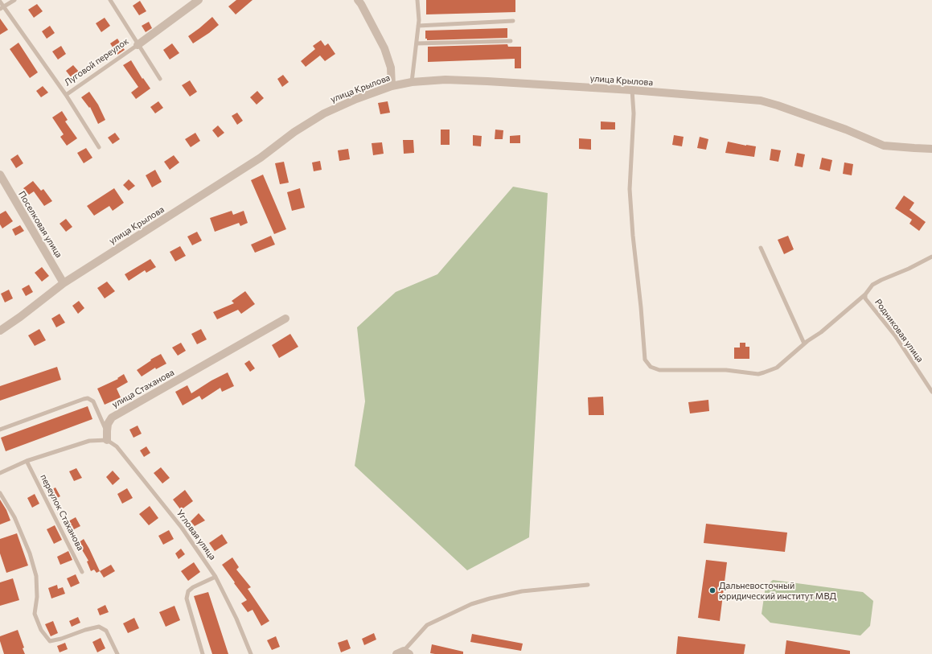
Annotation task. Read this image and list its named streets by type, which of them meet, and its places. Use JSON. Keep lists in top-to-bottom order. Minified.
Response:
{"streets":{"street":["Луговой переулок","улица Крылова","Поселковая улица","улица Стаханова"],"lane":["Родниковая улица","переулок Стаханова","Угловая улица"]},"crossings":[["улица Крылова","Поселковая улица"],["улица Стаханова","Угловая улица"]],"places":["Дальневосточный юридический институт МВД"]}
